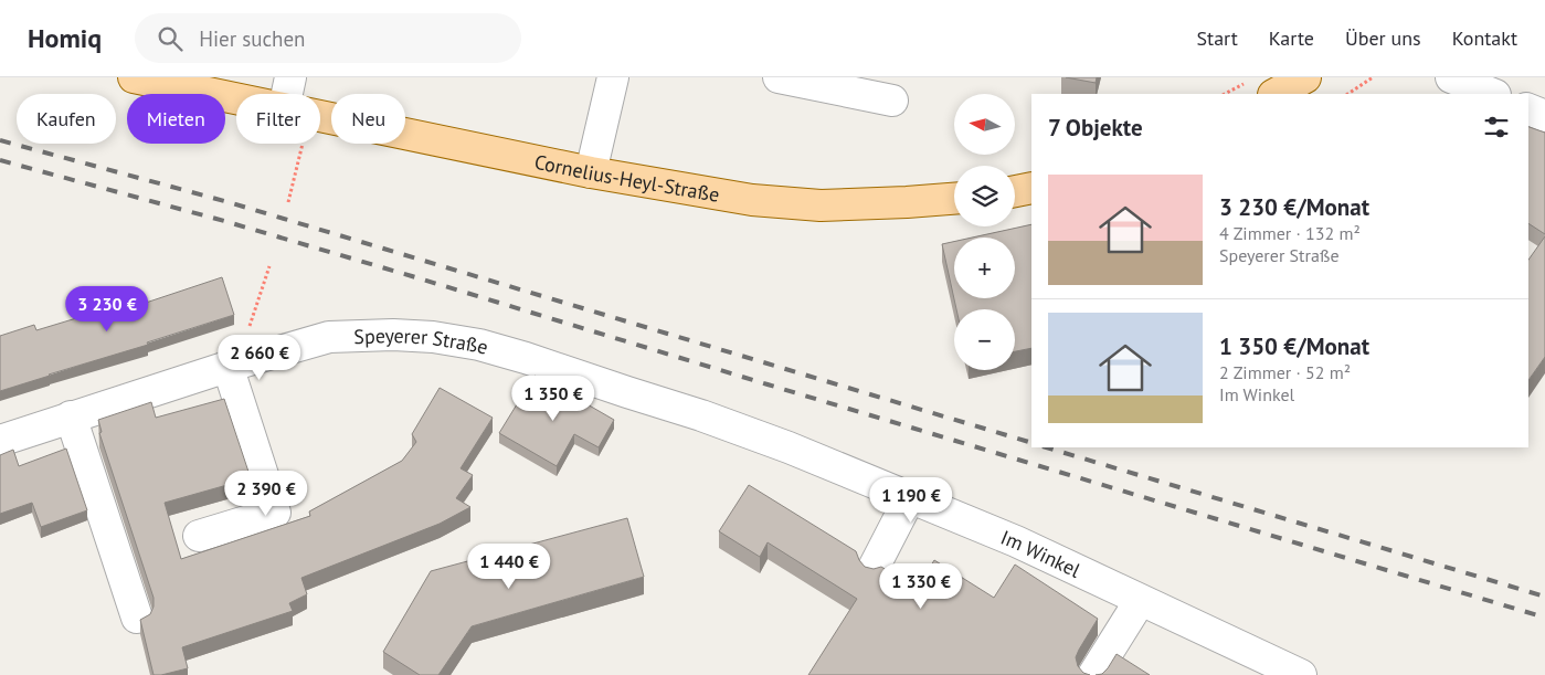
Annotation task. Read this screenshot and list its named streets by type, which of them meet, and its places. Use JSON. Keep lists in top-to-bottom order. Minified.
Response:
{"streets":{"main road":["Cornelius-Heyl-Straße"],"street":["Speyerer Straße","Im Winkel"]},"crossings":[["Speyerer Straße","Im Winkel"]],"north":"left","page":{"header":"Homiq","search":"Hier suchen","nav":["Start","Karte","Über uns","Kontakt"],"map_buttons":["+","−"],"chip":["Kaufen","Mieten","Filter","Neu"],"heading":"7 Objekte","list":[{"name":"3 230 €/Monat","note":"4 Zimmer · 132 m² · Speyerer Straße"},{"name":"1 350 €/Monat","note":"2 Zimmer · 52 m² · Im Winkel"}],"price":["3 230 €","2 660 €","1 350 €","2 390 €","1 190 €","1 440 €","1 330 €"]}}
